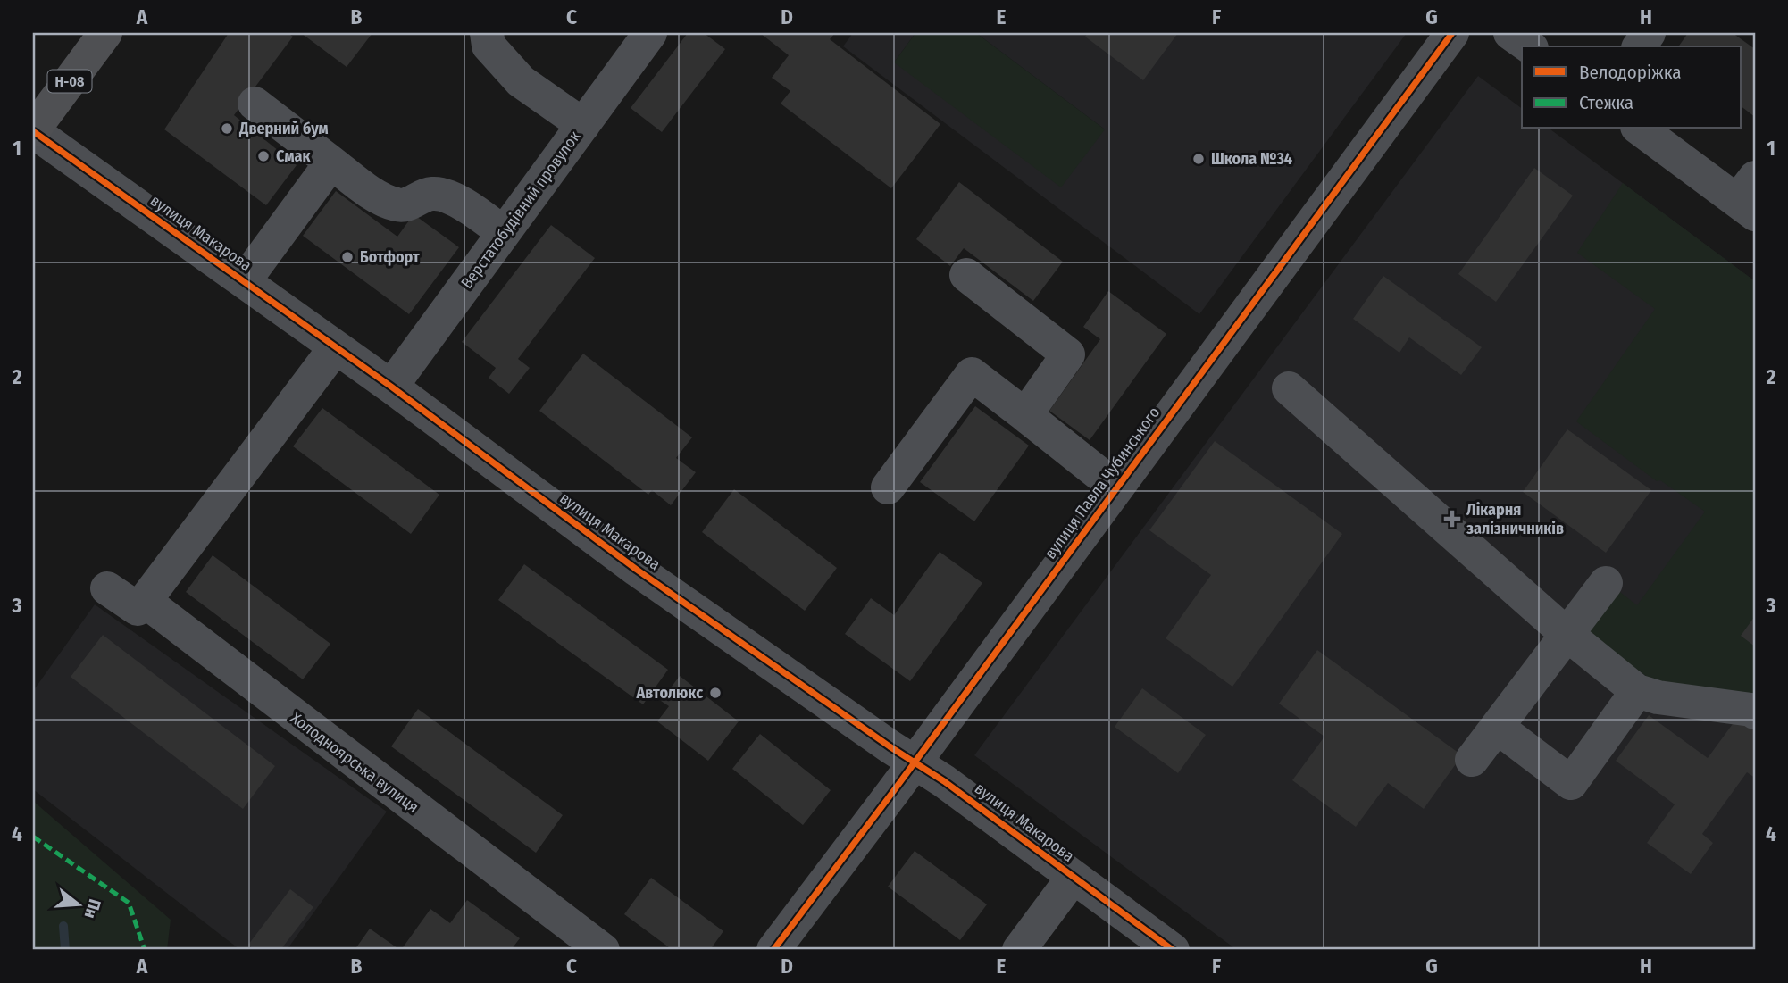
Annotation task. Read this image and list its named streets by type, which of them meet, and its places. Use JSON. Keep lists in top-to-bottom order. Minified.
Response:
{"streets":{"main road":["Н-08"],"street":["Верстатобудівний провулок","вулиця Макарова","вулиця Павла Чубинського","Холодноярська вулиця"]},"crossings":[["Н-08","вулиця Макарова"],["Верстатобудівний провулок","вулиця Макарова"],["вулиця Макарова","вулиця Павла Чубинського"]],"places":{"other":["Дверний бум","Смак","Школа №34","Ботфорт","Автолюкс"],"health":["Лікарня залізничників"]},"legend":["Велодоріжка","Стежка"],"north":"right","grid":{"columns":["A","B","C","D","E","F","G","H"],"rows":["1","2","3","4"]}}
